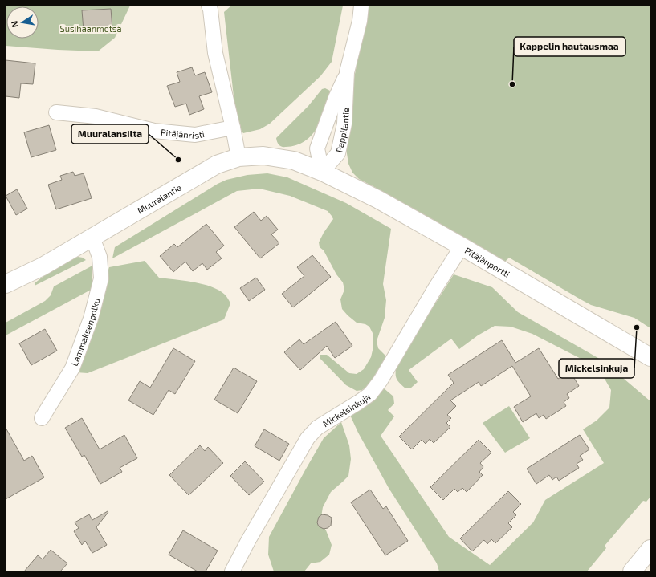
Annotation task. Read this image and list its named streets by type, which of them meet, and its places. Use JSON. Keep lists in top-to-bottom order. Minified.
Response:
{"streets":{"street":["Pappilantie","Pitäjänristi","Muuralantie","Pitäjänportti","Lammaksenpolku","Mickelsinkuja"]},"crossings":[["Pappilantie","Muuralantie"],["Pappilantie","Pitäjänportti"],["Muuralantie","Pitäjänportti"],["Muuralantie","Lammaksenpolku"],["Pitäjänportti","Mickelsinkuja"]],"parks":["Susihaanmetsä"],"places":["Kappelin hautausmaa","Muuralansilta","Mickelsinkuja"],"north":"left"}
